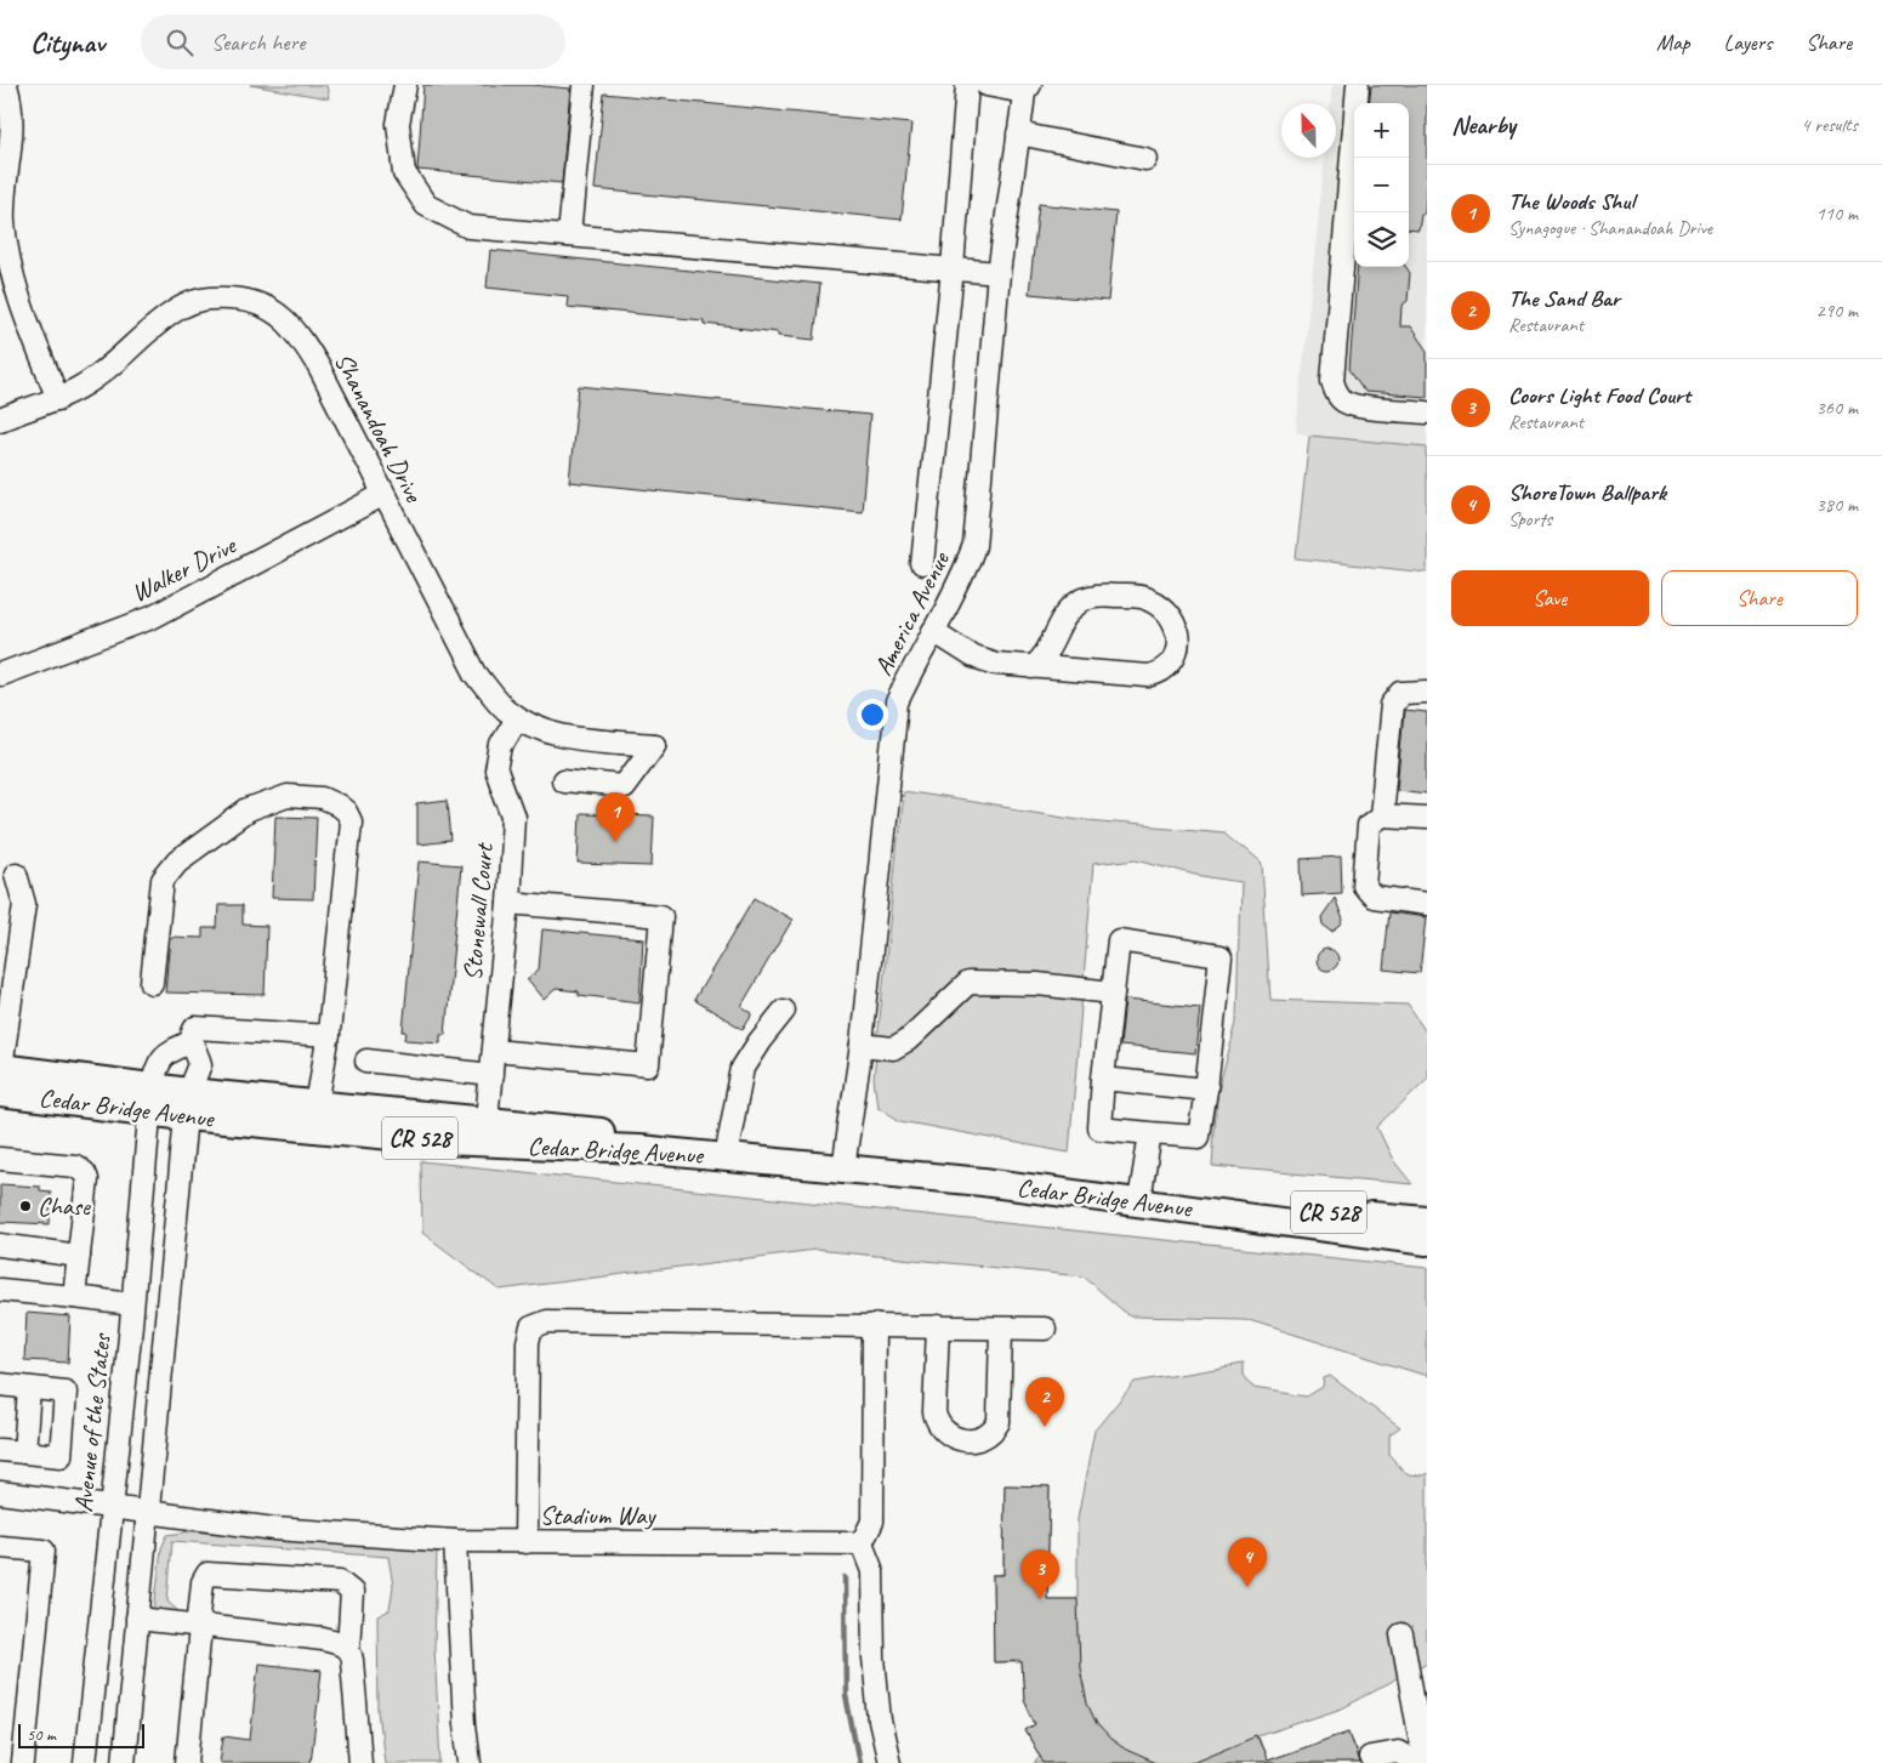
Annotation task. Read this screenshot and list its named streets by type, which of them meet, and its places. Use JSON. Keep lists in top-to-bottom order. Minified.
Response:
{"streets":{"main road":["Cedar Bridge Avenue","CR 528"],"street":["Shanandoah Drive","Walker Drive","America Avenue","Stonewall Court","Avenue of the States","Stadium Way"]},"crossings":[["Shanandoah Drive","Walker Drive"],["Shanandoah Drive","Stonewall Court"],["America Avenue","Cedar Bridge Avenue"],["Cedar Bridge Avenue","Avenue of the States"],["Avenue of the States","Stadium Way"]],"places":["Chase"],"scale_bar":"50 m","north":"top","page":{"header":"Citynav","search":"Search here","nav":["Map","Layers","Share"],"heading":["Nearby","4 results"],"map_buttons":["+","−"],"list":[{"mark":"1","name":"The Woods Shul","note":"Synagogue · Shanandoah Drive","value":"110 m"},{"mark":"2","name":"The Sand Bar","note":"Restaurant","value":"290 m"},{"mark":"3","name":"Coors Light Food Court","note":"Restaurant","value":"360 m"},{"mark":"4","name":"ShoreTown Ballpark","note":"Sports","value":"380 m"}],"buttons":["Save","Share"],"pins":["1","2","4","3"],"scale":"50 m"}}
